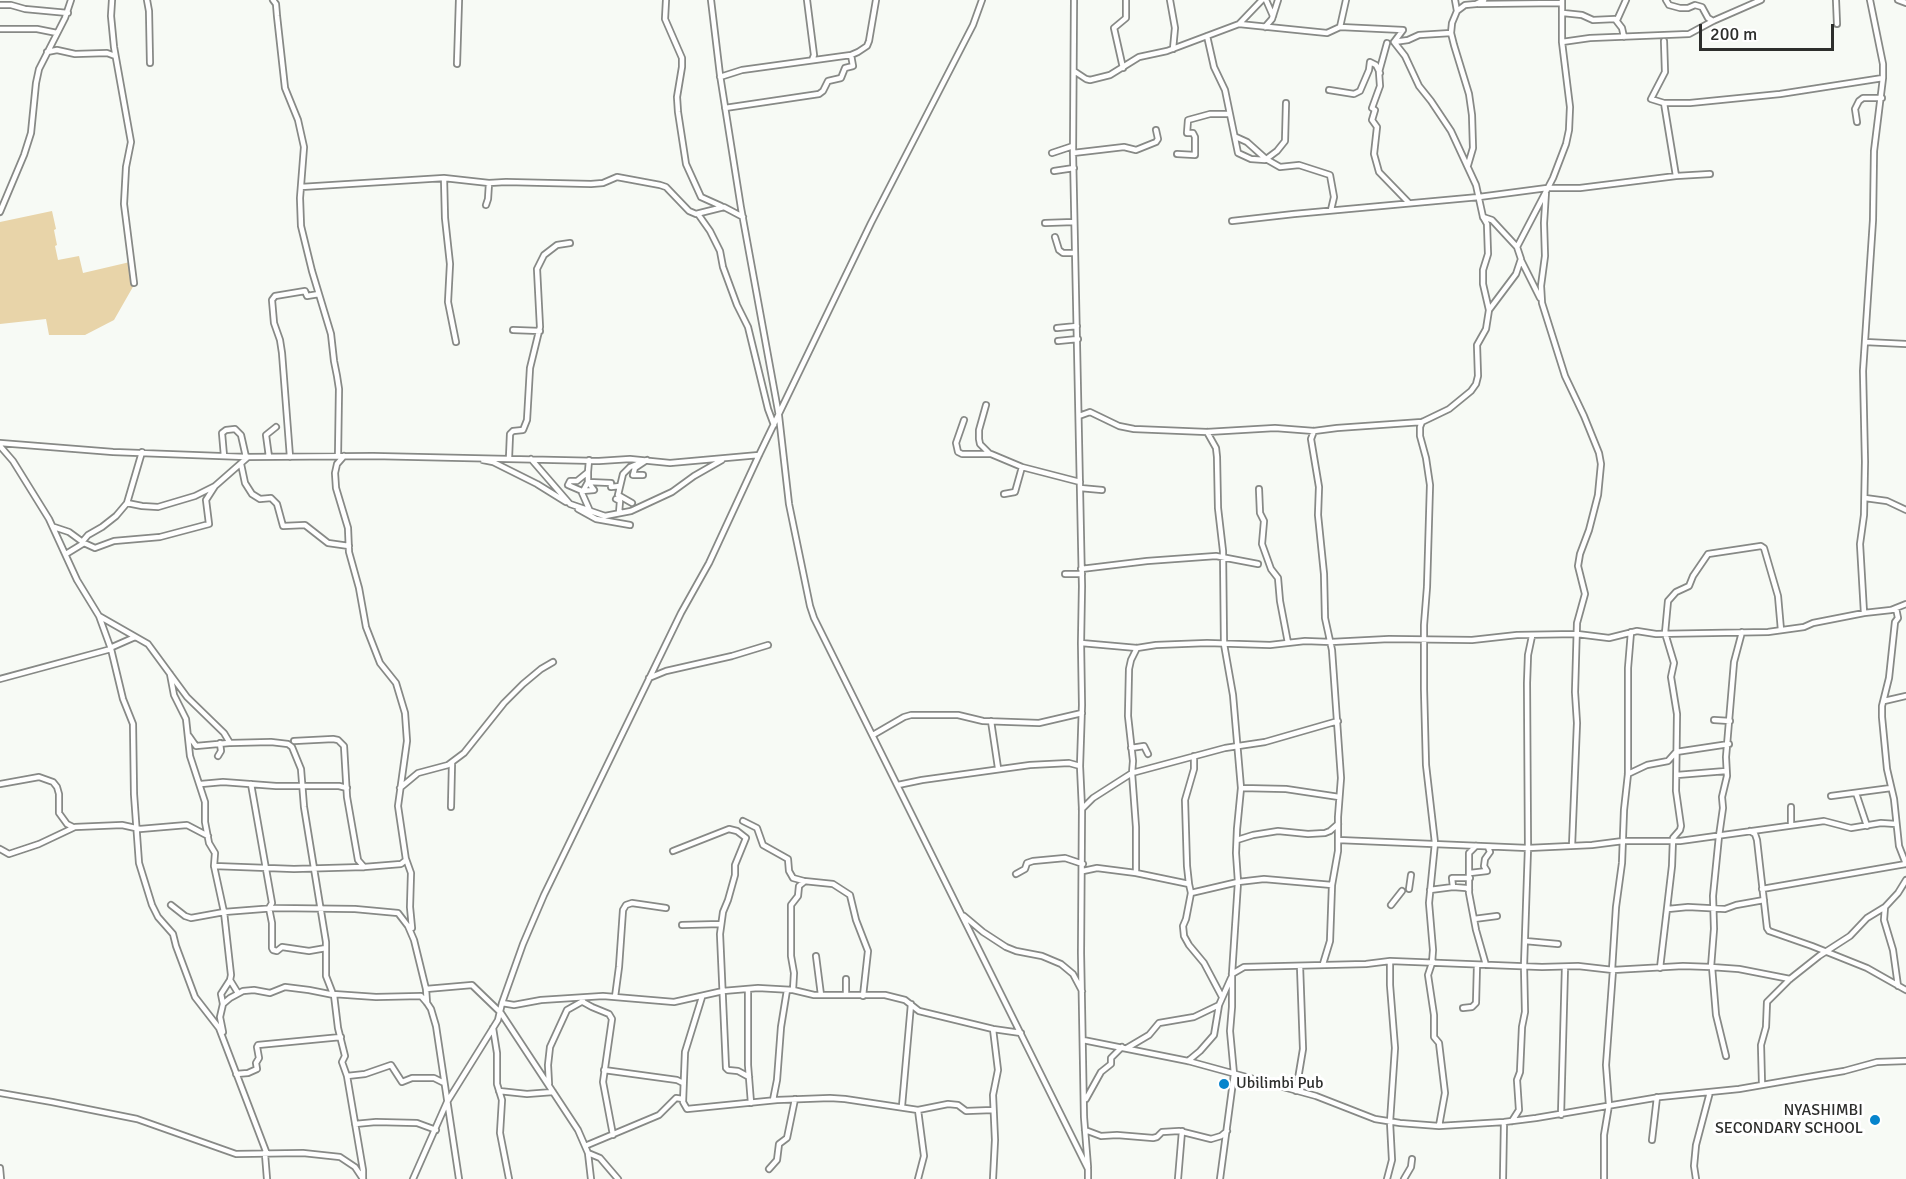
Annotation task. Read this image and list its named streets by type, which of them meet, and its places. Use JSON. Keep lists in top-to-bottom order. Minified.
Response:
{"places":["Ubilimbi Pub","NYASHIMBI SECONDARY SCHOOL"],"scale_bar":"200 m"}
